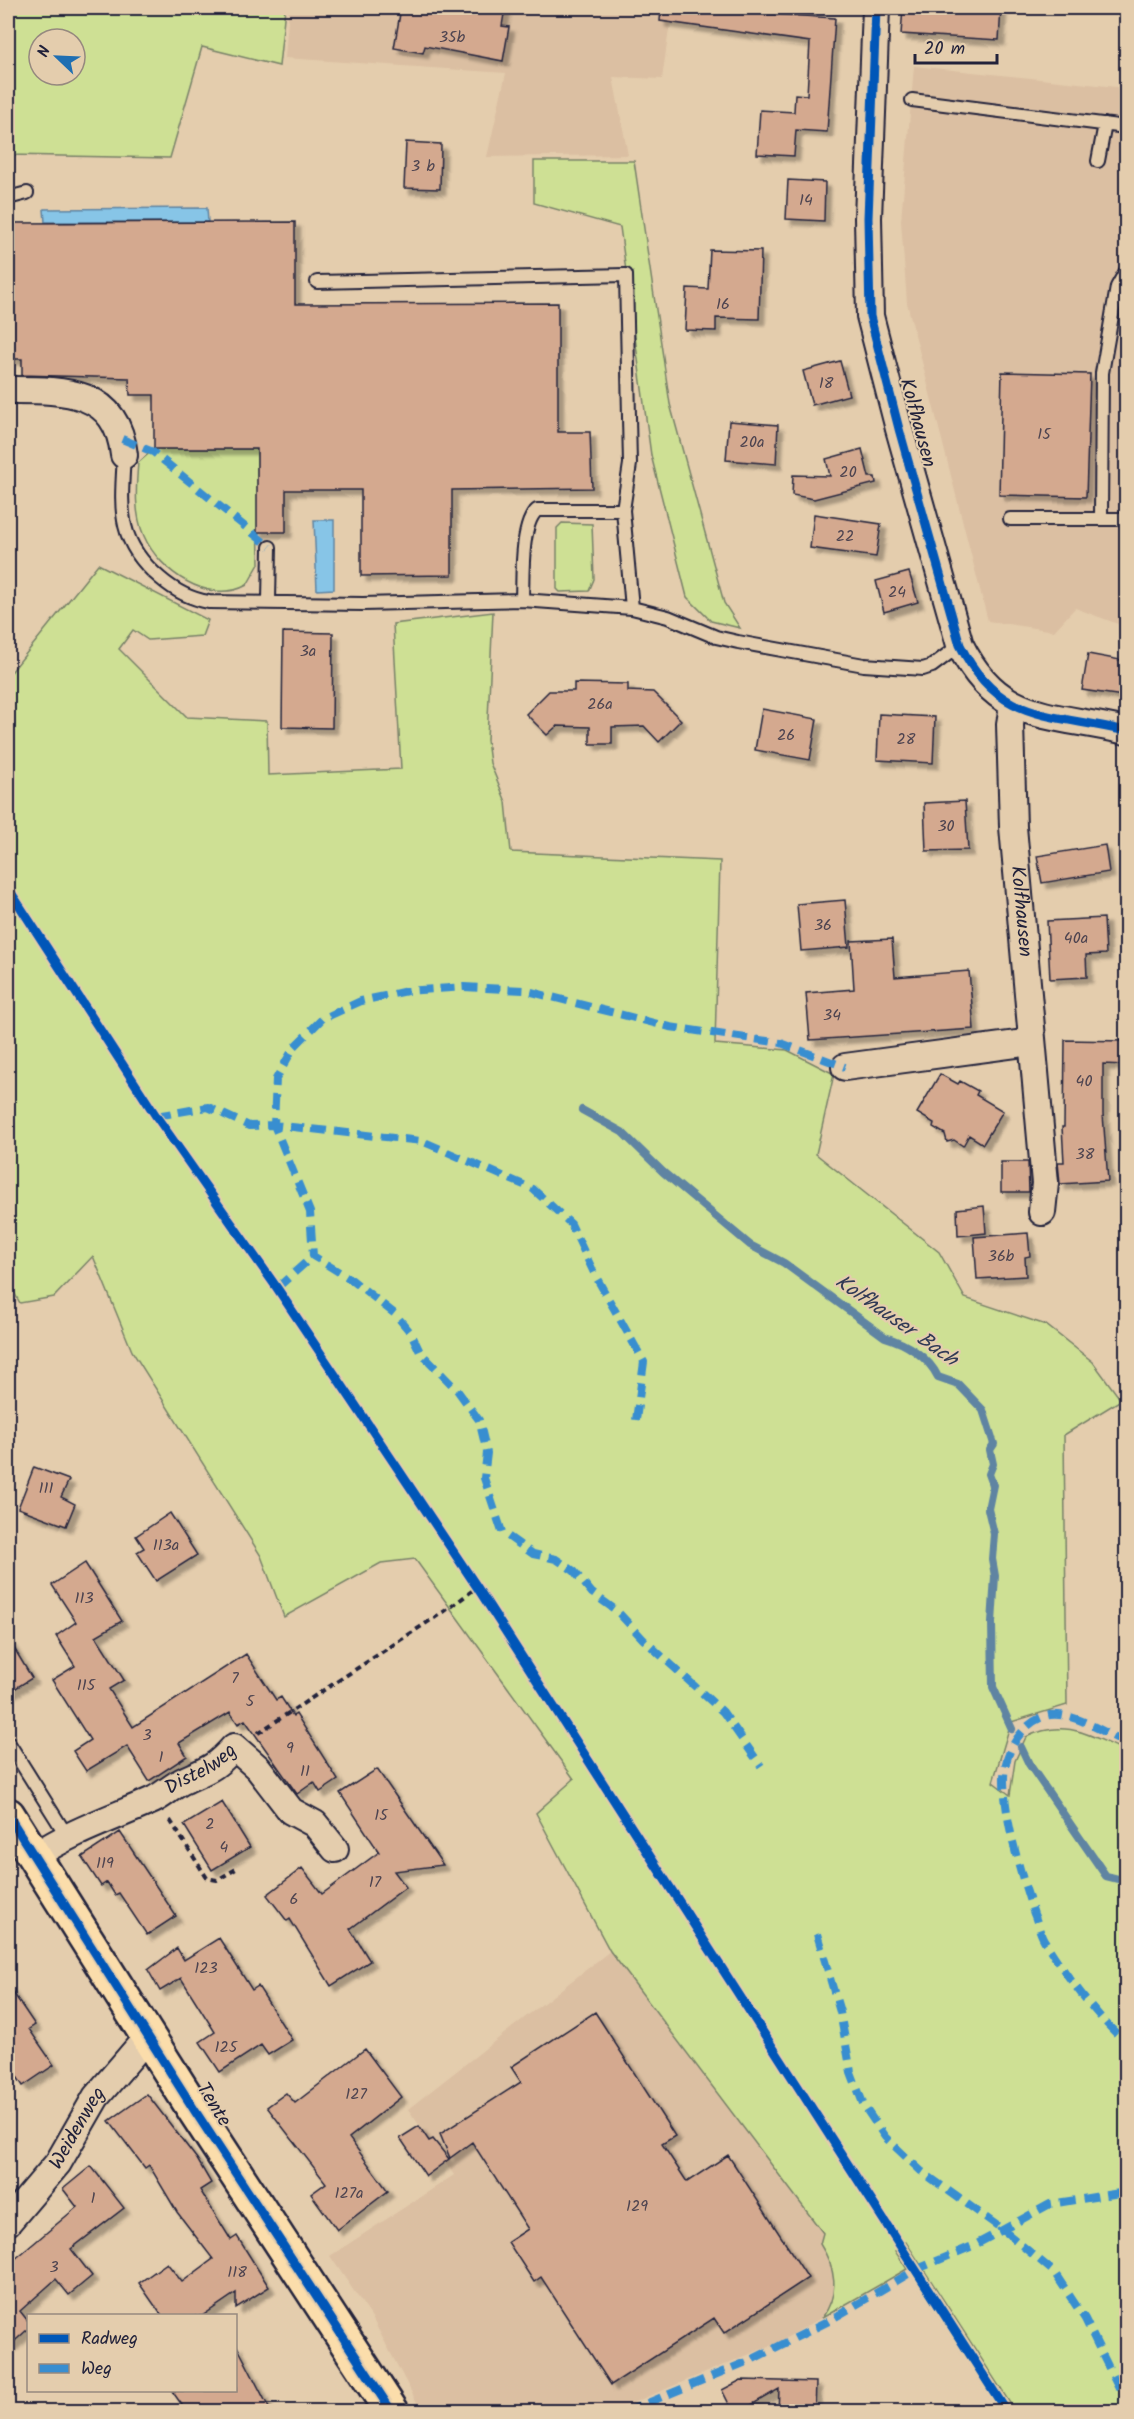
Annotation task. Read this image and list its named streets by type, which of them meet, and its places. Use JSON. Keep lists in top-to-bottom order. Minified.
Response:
{"streets":{"main road":["Tente"],"street":["Kolfhausen","Distelweg","Weidenweg"]},"crossings":[["Distelweg","Tente"],["Tente","Weidenweg"]],"water":["Kolfhauser Bach"],"house_numbers":["35b","3 b","14","16","18","15","20a","20","22","24","3a","26a","26","28","30","36","40a","34","40","38","36b","111","113a","113","7","115","5","3","9","1","11","15","2","4","119","17","6","123","125","127","127a","1","129","3","118"],"legend":["Radweg","Weg"],"scale_bar":"20 m","north":"top left"}
